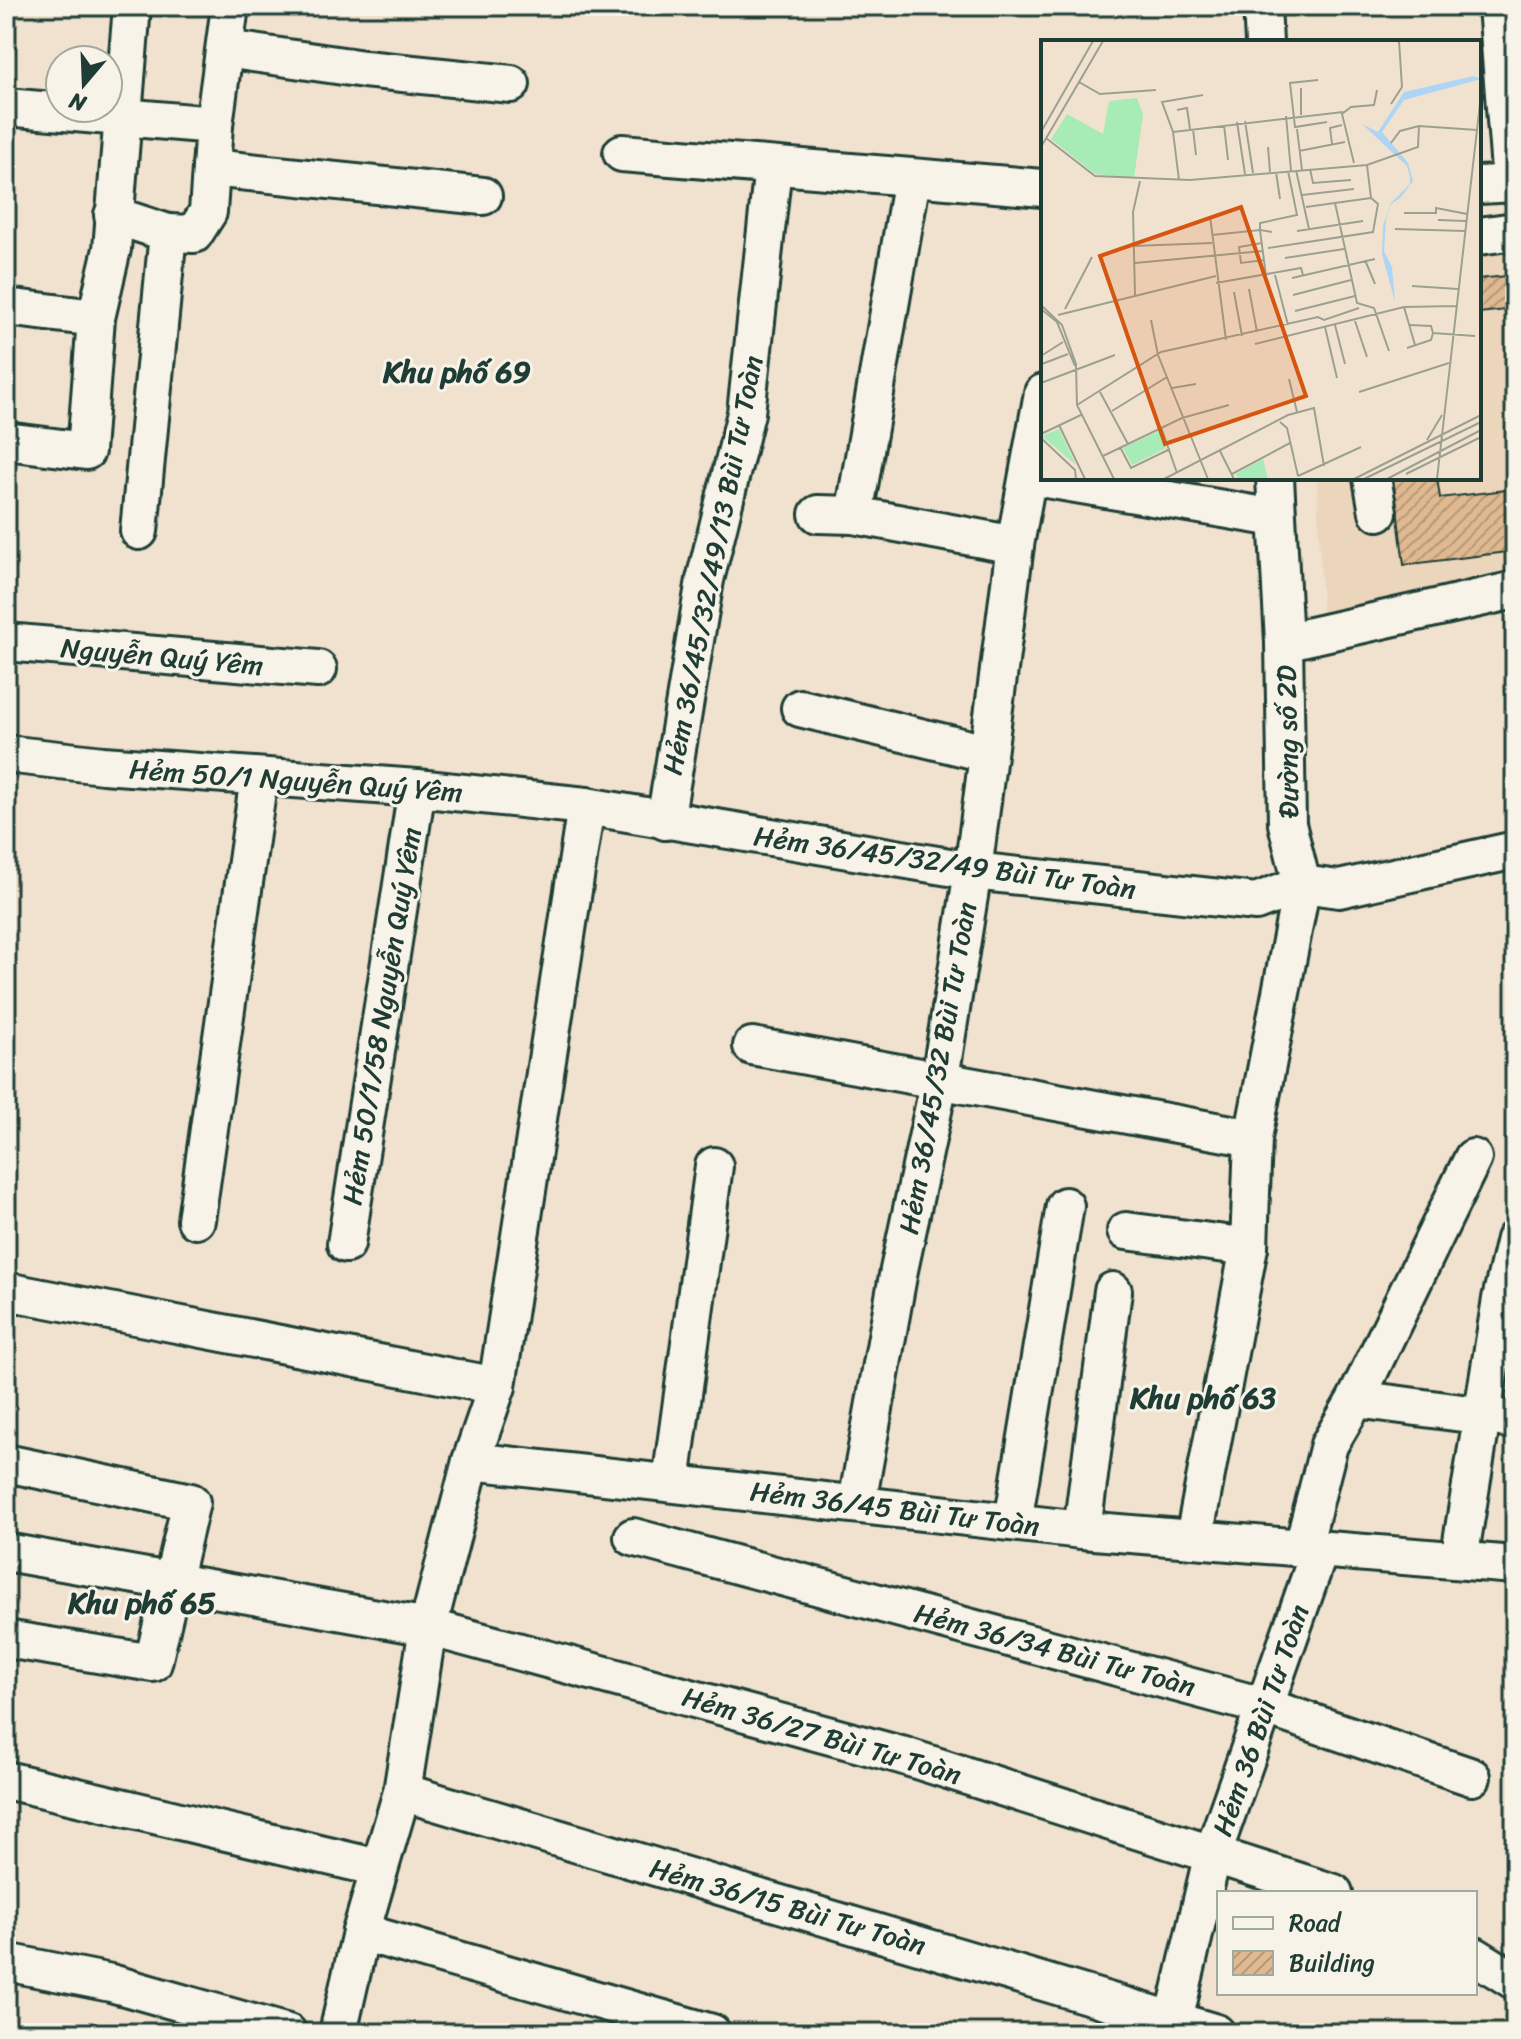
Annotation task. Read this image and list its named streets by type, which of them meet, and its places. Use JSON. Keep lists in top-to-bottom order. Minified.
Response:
{"streets":{"street":["Hẻm 36/45/32/49/13 Bùi Tư Toàn","Nguyễn Quý Yêm","Đường số 2D","Hẻm 50/1 Nguyễn Quý Yêm","Hẻm 36/45/32/49 Bùi Tư Toàn","Hẻm 50/1/58 Nguyễn Quý Yêm","Hẻm 36/45/32 Bùi Tư Toàn","Hẻm 36/45 Bùi Tư Toàn","Hẻm 36/34 Bùi Tư Toàn","Hẻm 36 Bùi Tư Toàn","Hẻm 36/27 Bùi Tư Toàn","Hẻm 36/15 Bùi Tư Toàn"]},"crossings":[["Hẻm 36/45/32/49/13 Bùi Tư Toàn","Hẻm 36/45/32/49 Bùi Tư Toàn"],["Đường số 2D","Hẻm 36/45/32/49 Bùi Tư Toàn"],["Hẻm 50/1 Nguyễn Quý Yêm","Hẻm 36/45/32/49 Bùi Tư Toàn"],["Hẻm 50/1 Nguyễn Quý Yêm","Hẻm 50/1/58 Nguyễn Quý Yêm"],["Hẻm 36/45/32/49 Bùi Tư Toàn","Hẻm 36/45/32 Bùi Tư Toàn"],["Hẻm 36/45/32 Bùi Tư Toàn","Hẻm 36/45 Bùi Tư Toàn"],["Hẻm 36/45 Bùi Tư Toàn","Hẻm 36 Bùi Tư Toàn"],["Hẻm 36/34 Bùi Tư Toàn","Hẻm 36 Bùi Tư Toàn"],["Hẻm 36 Bùi Tư Toàn","Hẻm 36/27 Bùi Tư Toàn"],["Hẻm 36 Bùi Tư Toàn","Hẻm 36/15 Bùi Tư Toàn"]],"districts":["Khu phố 69","Khu phố 63","Khu phố 65"],"legend":["Road","Building"],"north":"bottom"}
